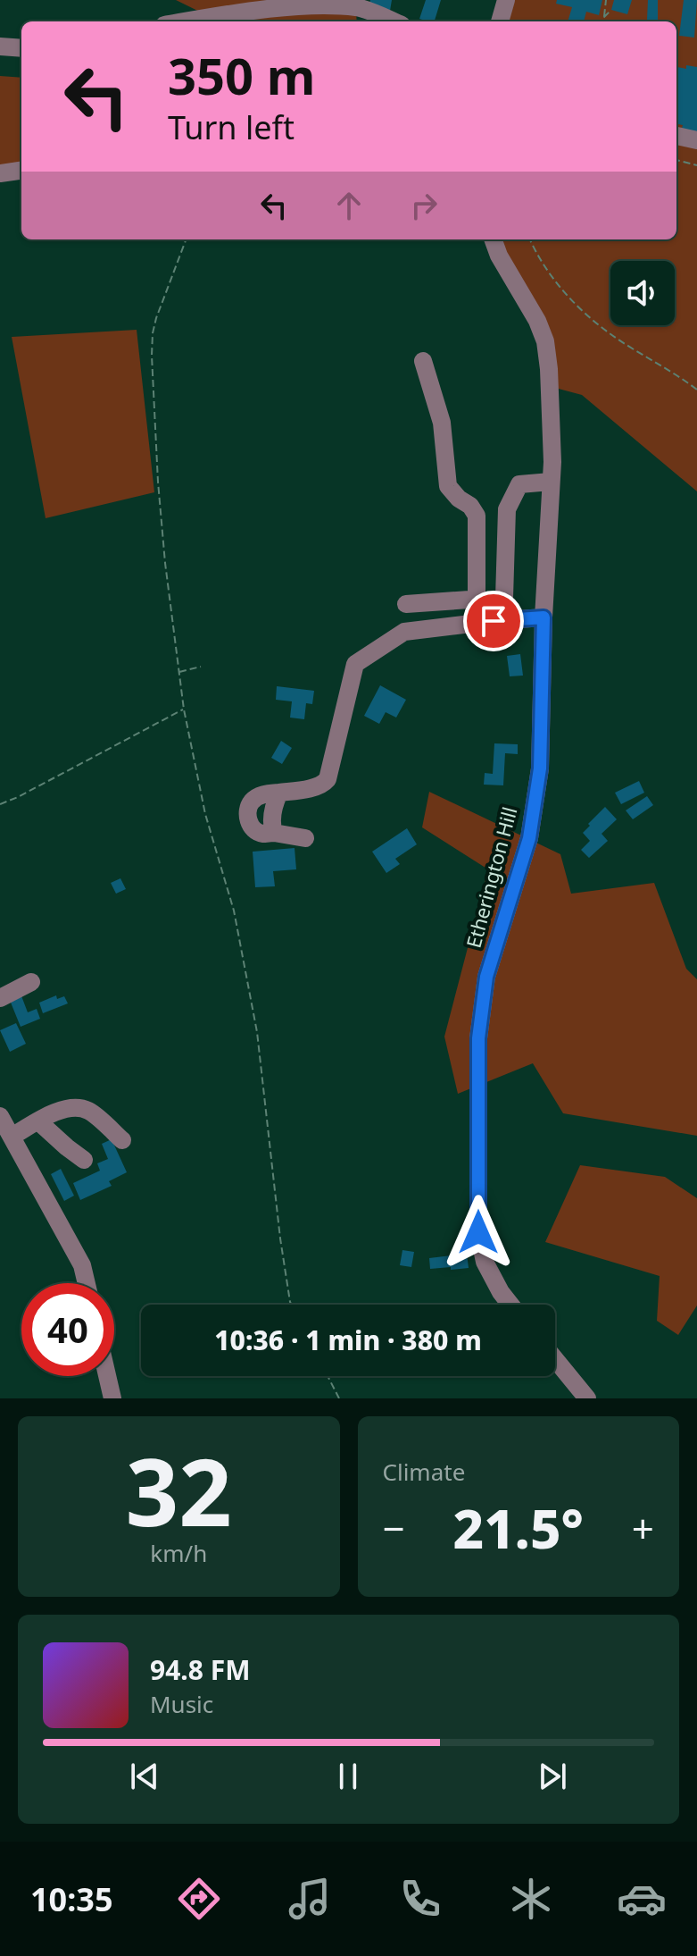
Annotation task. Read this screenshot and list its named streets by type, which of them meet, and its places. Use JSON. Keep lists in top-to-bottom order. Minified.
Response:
{"streets":{"street":["Etherington Hill"]},"page":{"turn":["350 m","Turn left"],"limit":"40","trip":"10:36 · 1 min · 380 m","tile":[["32","km/h"],"Climate"],"heat":["−","21.5°","+"],"song":["94.8 FM","Music"],"tabs":"10:35"}}
